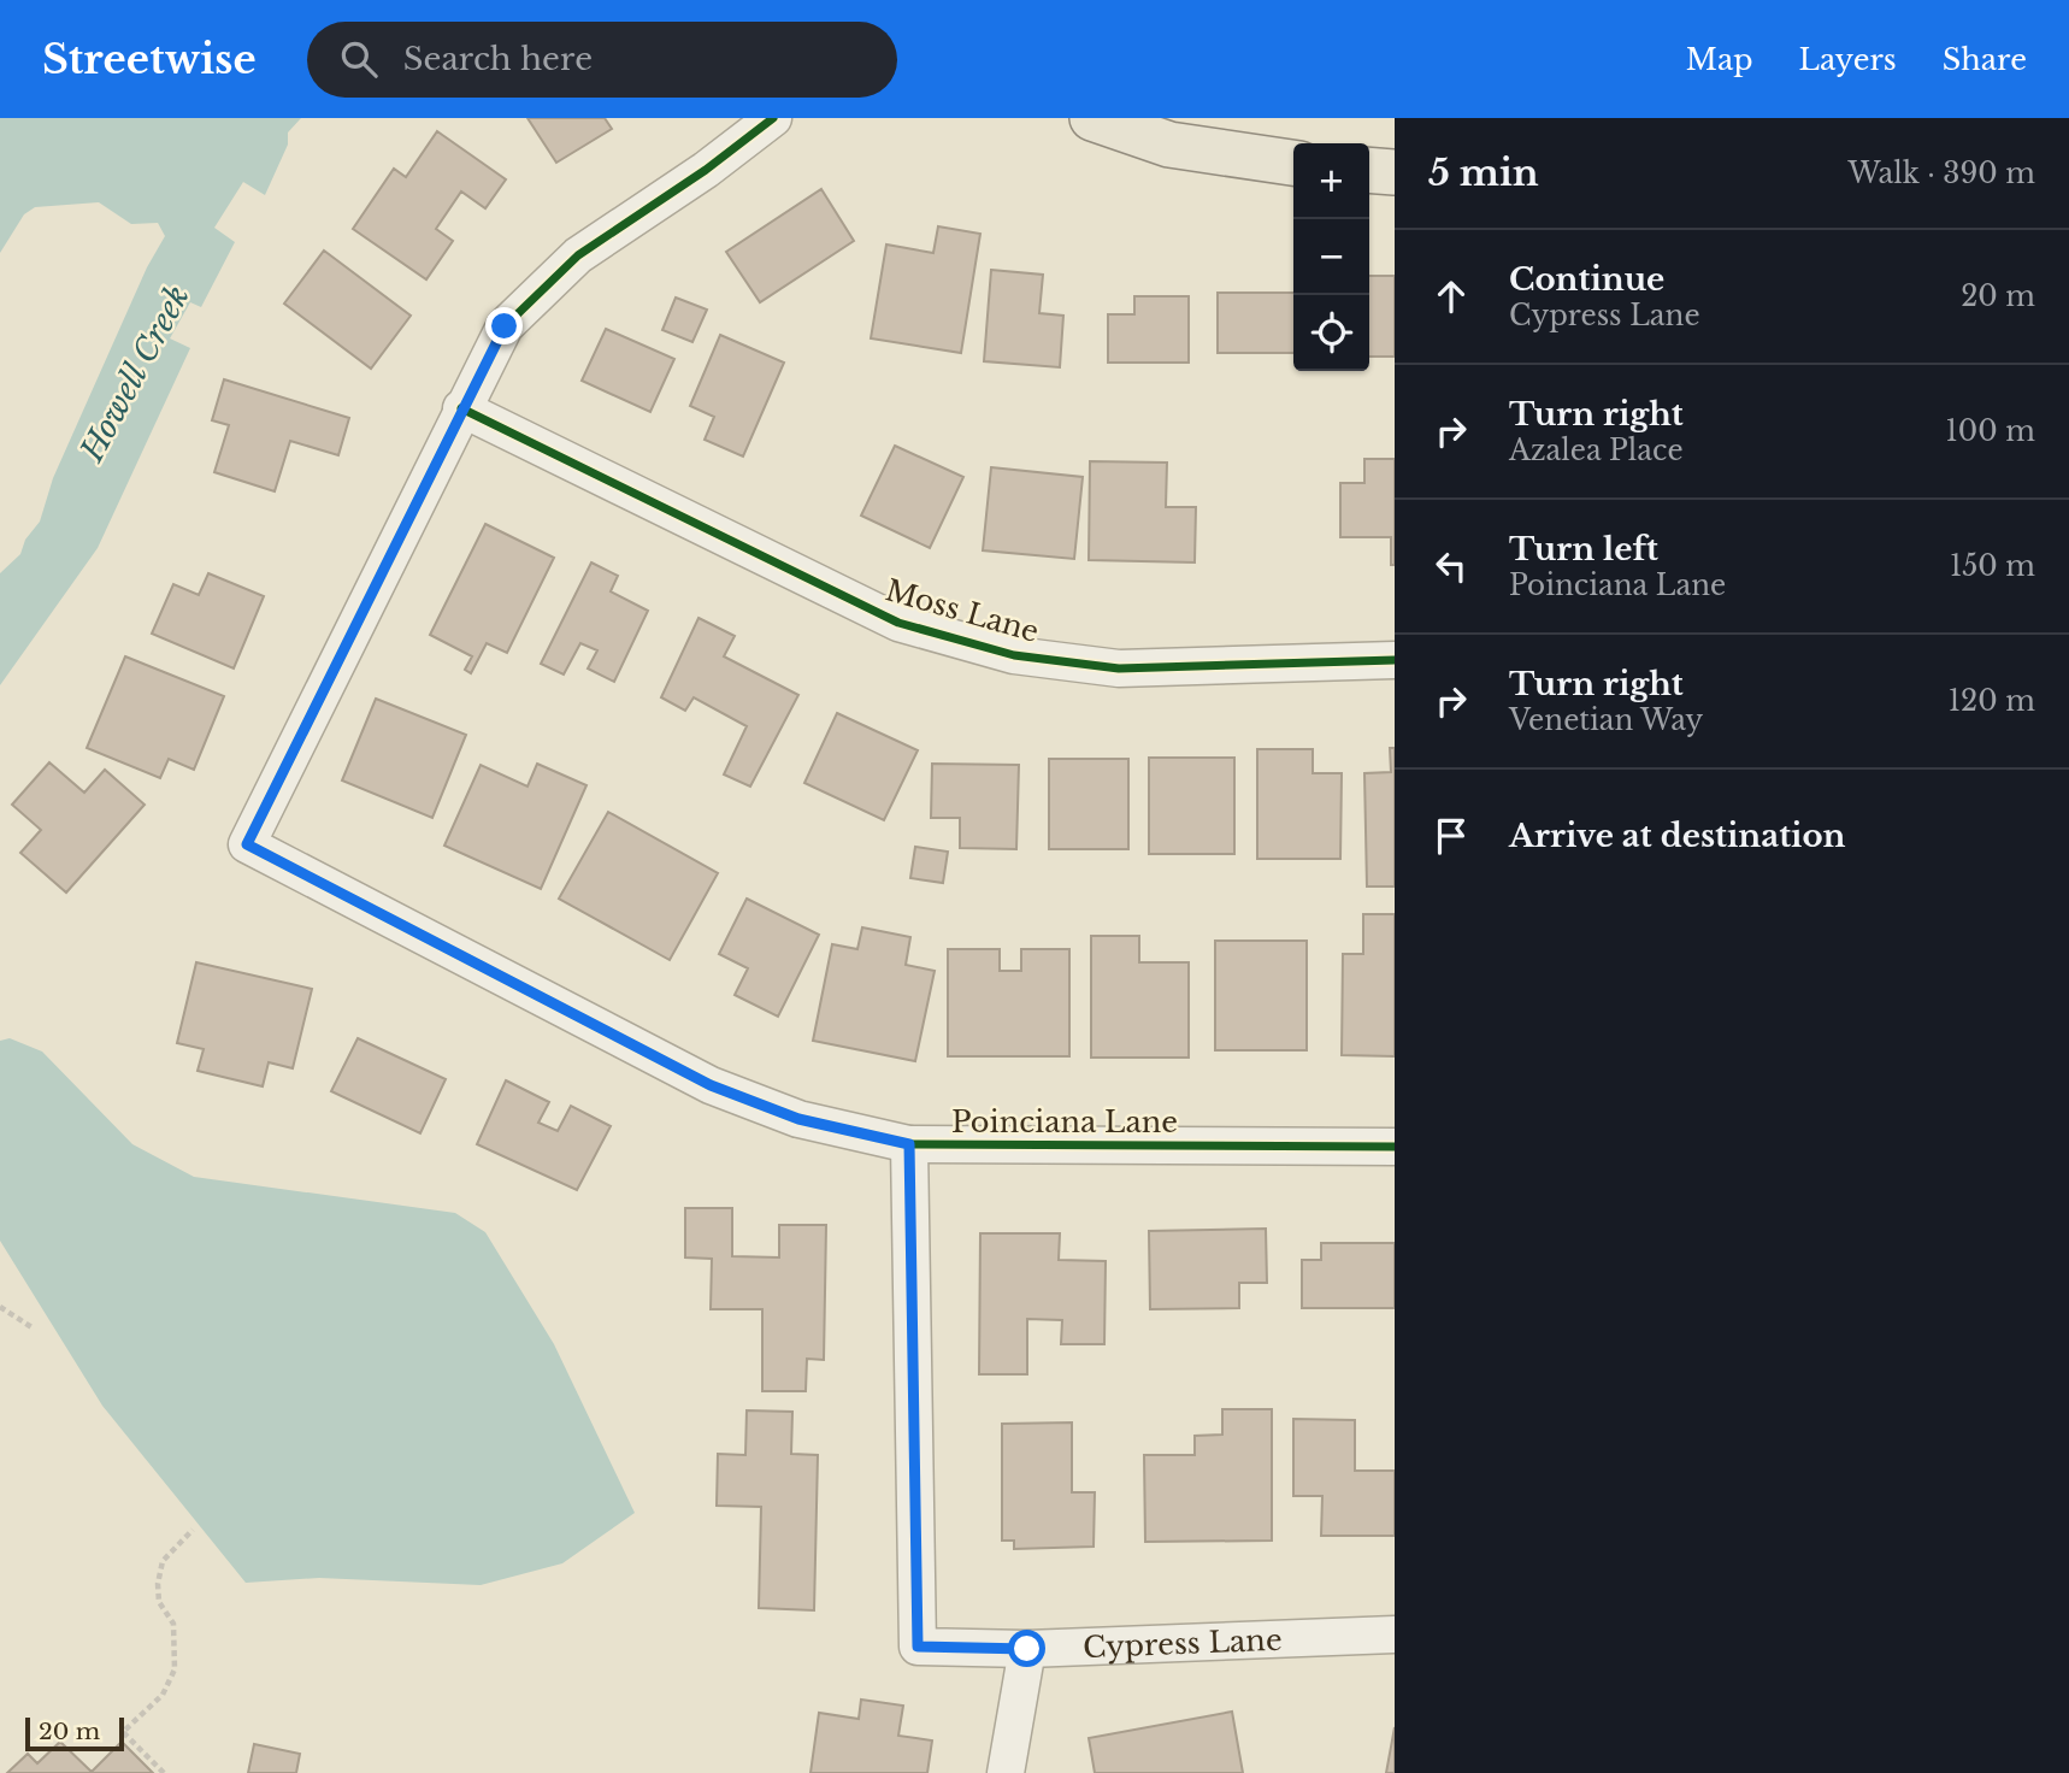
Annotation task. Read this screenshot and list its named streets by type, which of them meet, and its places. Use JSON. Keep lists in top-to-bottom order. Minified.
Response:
{"streets":{"street":["Moss Lane","Poinciana Lane","Cypress Lane"]},"crossings":[["Moss Lane","Poinciana Lane"],["Poinciana Lane","Cypress Lane"]],"water":["Howell Creek"],"scale_bar":"20 m","page":{"header":"Streetwise","search":"Search here","nav":["Map","Layers","Share"],"heading":["5 min","Walk · 390 m"],"map_buttons":["+","−"],"list":[["Continue","Cypress Lane","20 m"],["Turn right","Azalea Place","100 m"],["Turn left","Poinciana Lane","150 m"],["Turn right","Venetian Way","120 m"],"Arrive at destination"],"scale":"20 m"}}
